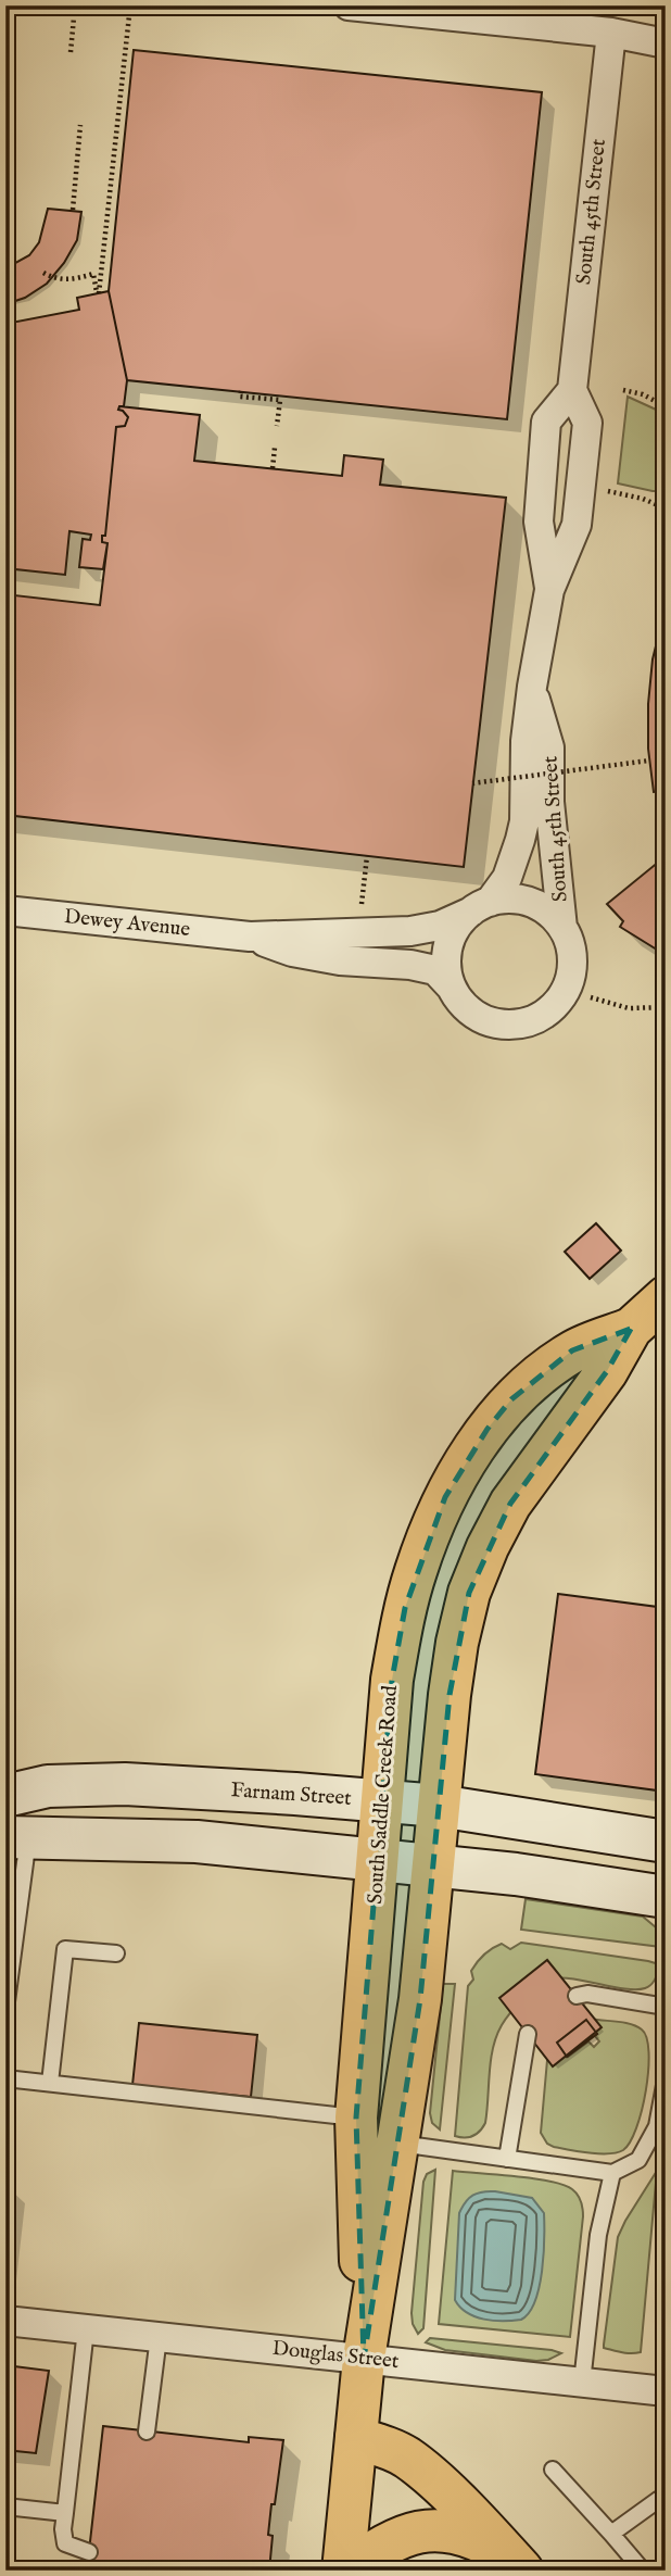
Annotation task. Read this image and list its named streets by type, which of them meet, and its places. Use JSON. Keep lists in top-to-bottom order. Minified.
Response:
{"streets":{"main road":["Farnam Street","South Saddle Creek Road"],"street":["South 45th Street","Dewey Avenue","Douglas Street"]},"crossings":[["South 45th Street","Dewey Avenue"],["Farnam Street","South Saddle Creek Road"],["South Saddle Creek Road","Douglas Street"]]}
